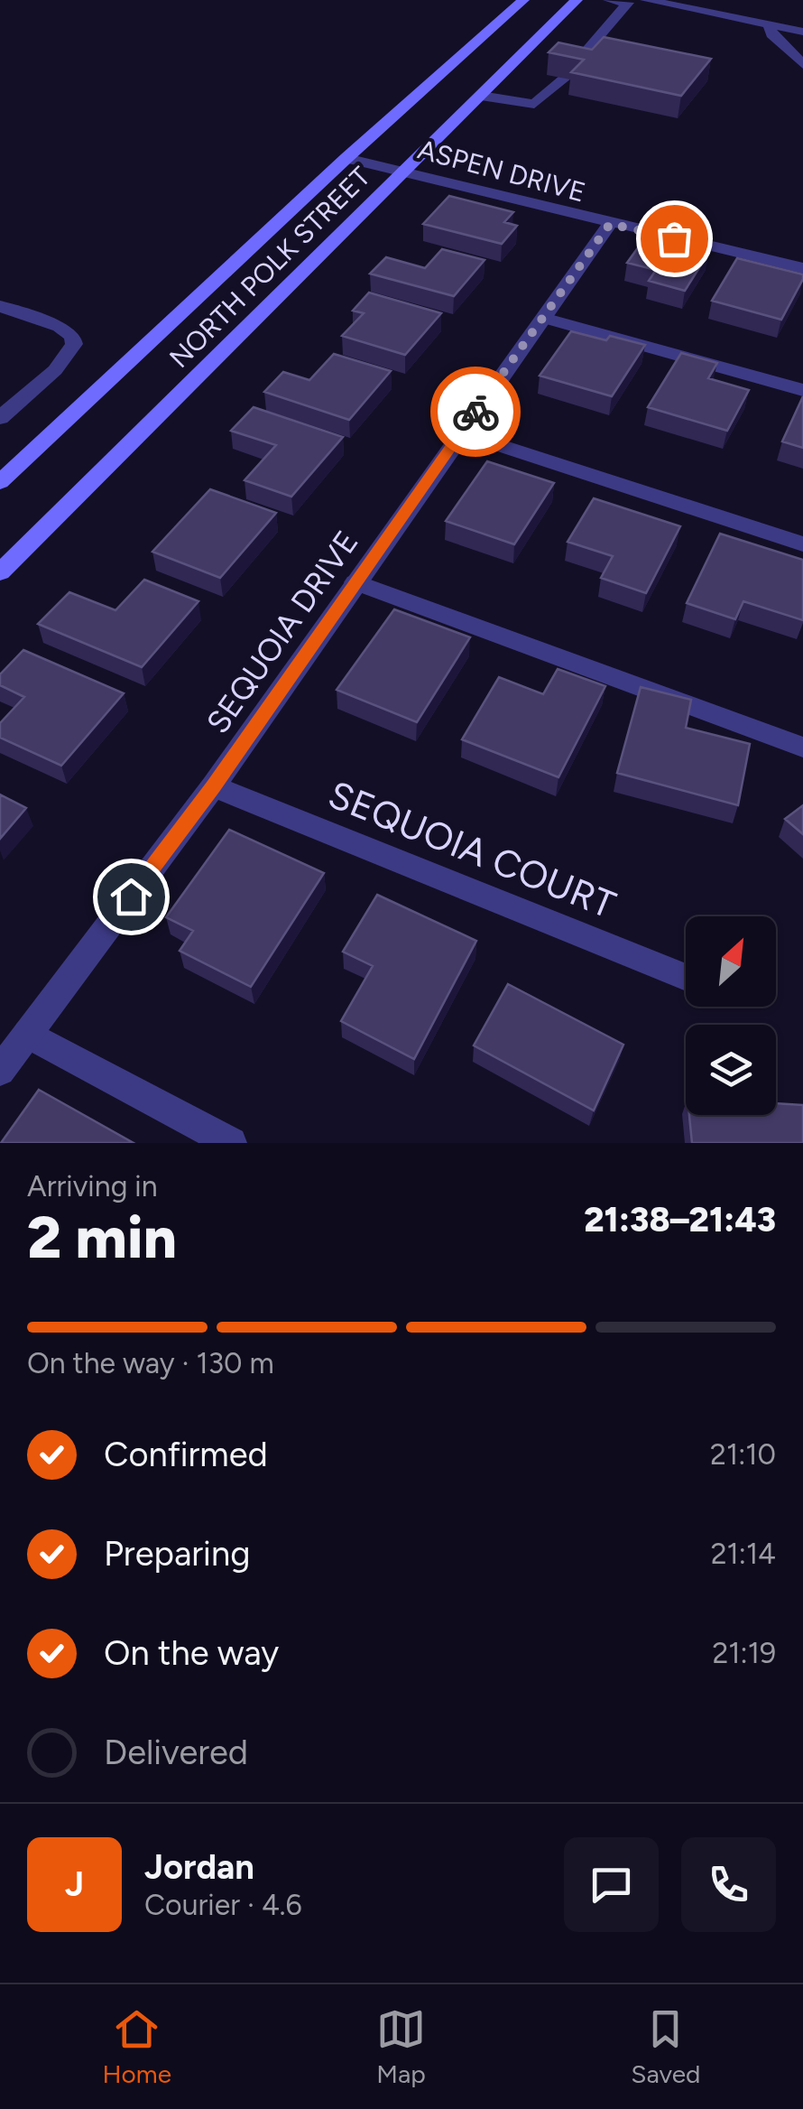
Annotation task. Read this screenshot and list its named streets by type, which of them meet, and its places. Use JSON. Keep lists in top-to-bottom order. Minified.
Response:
{"streets":{"main road":["NORTH POLK STREET"],"street":["ASPEN DRIVE","SEQUOIA DRIVE","SEQUOIA COURT"]},"crossings":[["ASPEN DRIVE","NORTH POLK STREET"],["ASPEN DRIVE","SEQUOIA DRIVE"],["SEQUOIA DRIVE","SEQUOIA COURT"]],"north":"top right","page":{"heading":["2 min","Arriving in","21:38–21:43"],"panel":["Jordan","Courier · 4.6"],"bar":"On the way · 130 m","list":[["Confirmed","21:10"],["Preparing","21:14"],["On the way","21:19"],"Delivered"],"round":"J","tabs":["Home","Map","Saved"]}}
